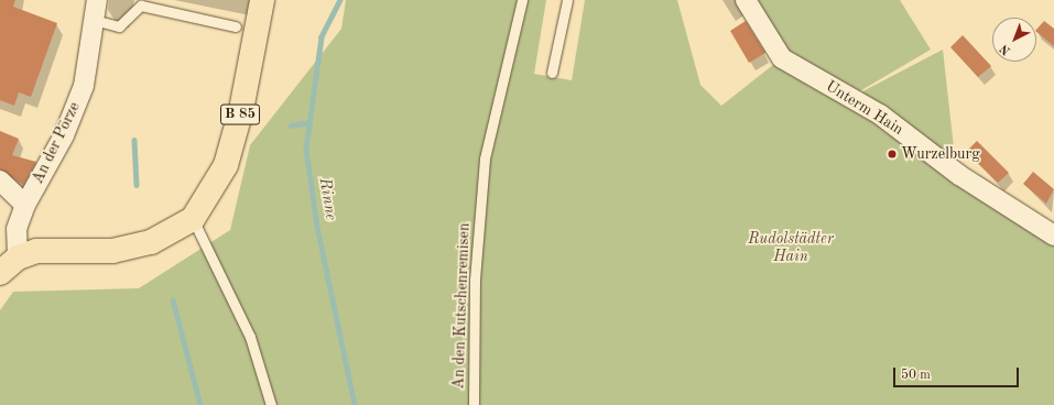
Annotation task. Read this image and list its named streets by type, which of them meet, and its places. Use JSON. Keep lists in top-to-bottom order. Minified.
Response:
{"streets":{"main road":["B 85"],"street":["Unterm Hain","An der Pörze"],"lane":["An den Kutschenremisen"]},"crossings":[["B 85","An der Pörze"]],"water":["Rinne"],"parks":["Rudolstädter Hain"],"places":["Wurzelburg"],"scale_bar":"50 m","north":"bottom left"}
